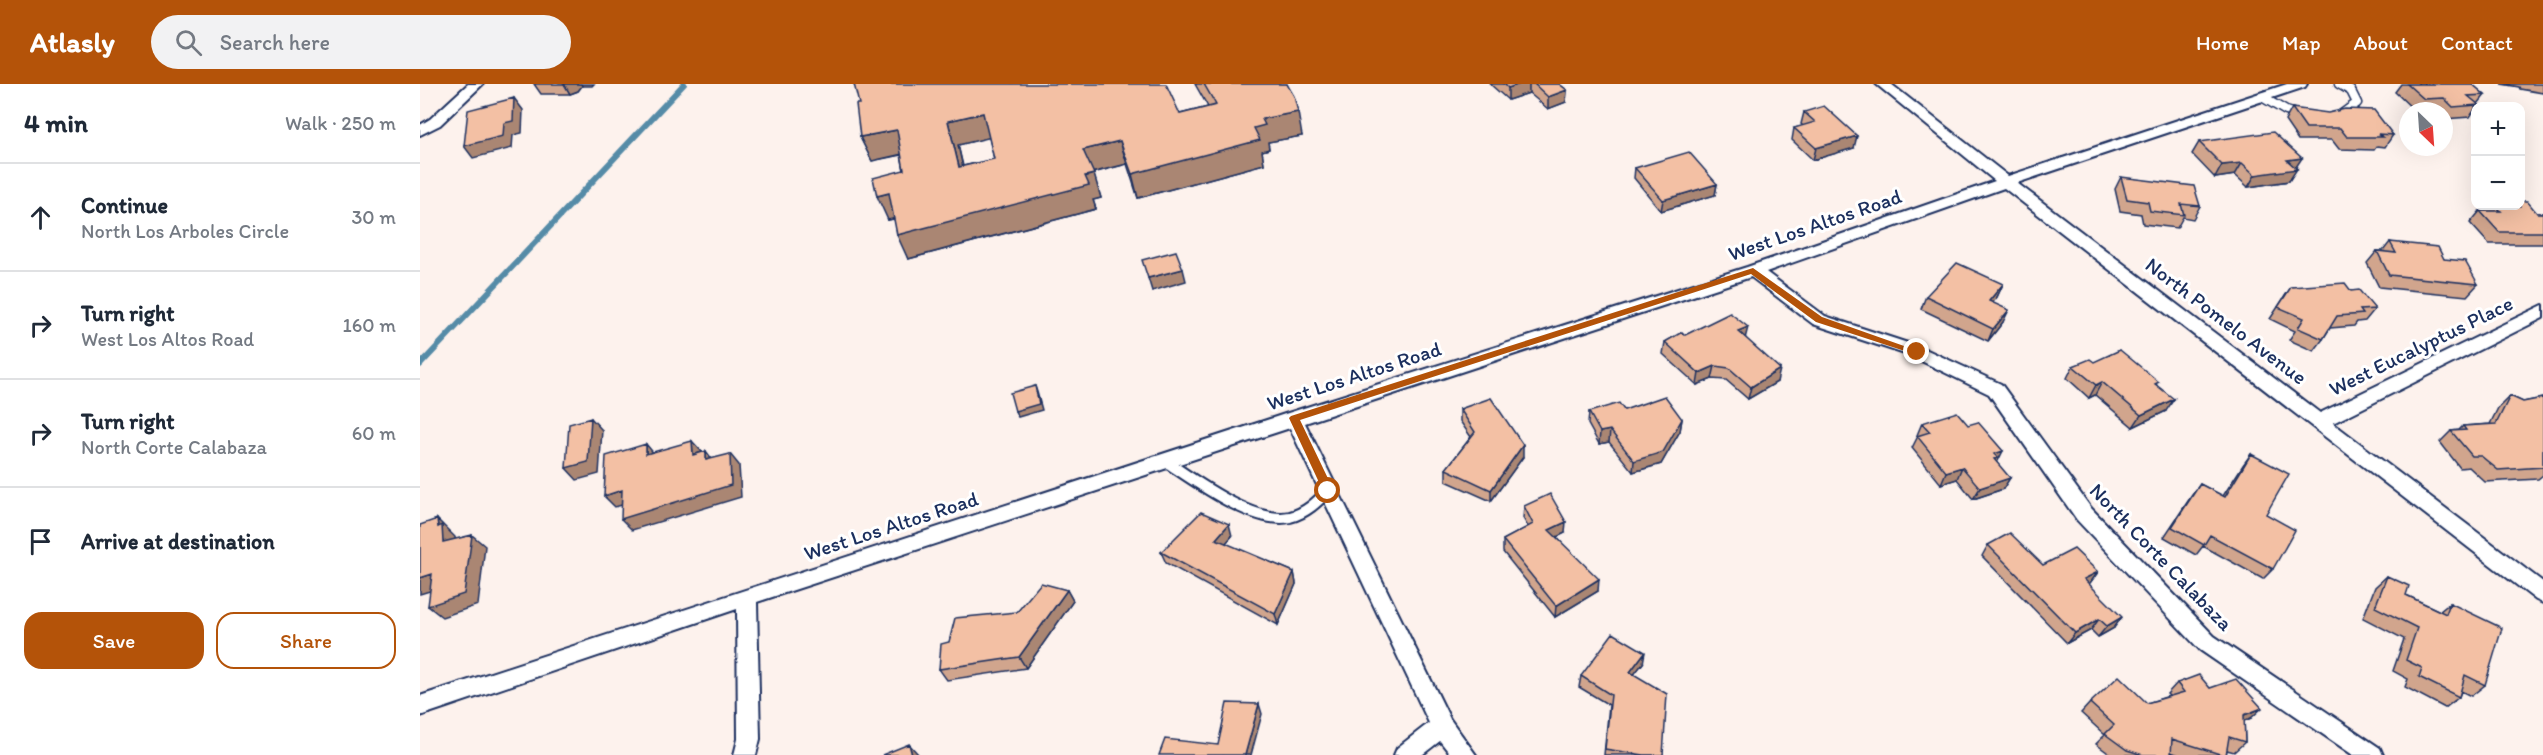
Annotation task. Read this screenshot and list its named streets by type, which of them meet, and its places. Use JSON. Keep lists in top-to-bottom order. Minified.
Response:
{"streets":{"street":["West Los Altos Road","North Pomelo Avenue","West Eucalyptus Place","North Corte Calabaza"]},"crossings":[["West Los Altos Road","North Pomelo Avenue"],["West Los Altos Road","North Corte Calabaza"],["North Pomelo Avenue","West Eucalyptus Place"]],"north":"bottom right","page":{"header":"Atlasly","search":"Search here","nav":["Home","Map","About","Contact"],"heading":["4 min","Walk · 250 m"],"map_buttons":["+","−"],"list":[["Continue","North Los Arboles Circle","30 m"],["Turn right","West Los Altos Road","160 m"],["Turn right","North Corte Calabaza","60 m"],"Arrive at destination"],"buttons":["Save","Share"]}}
